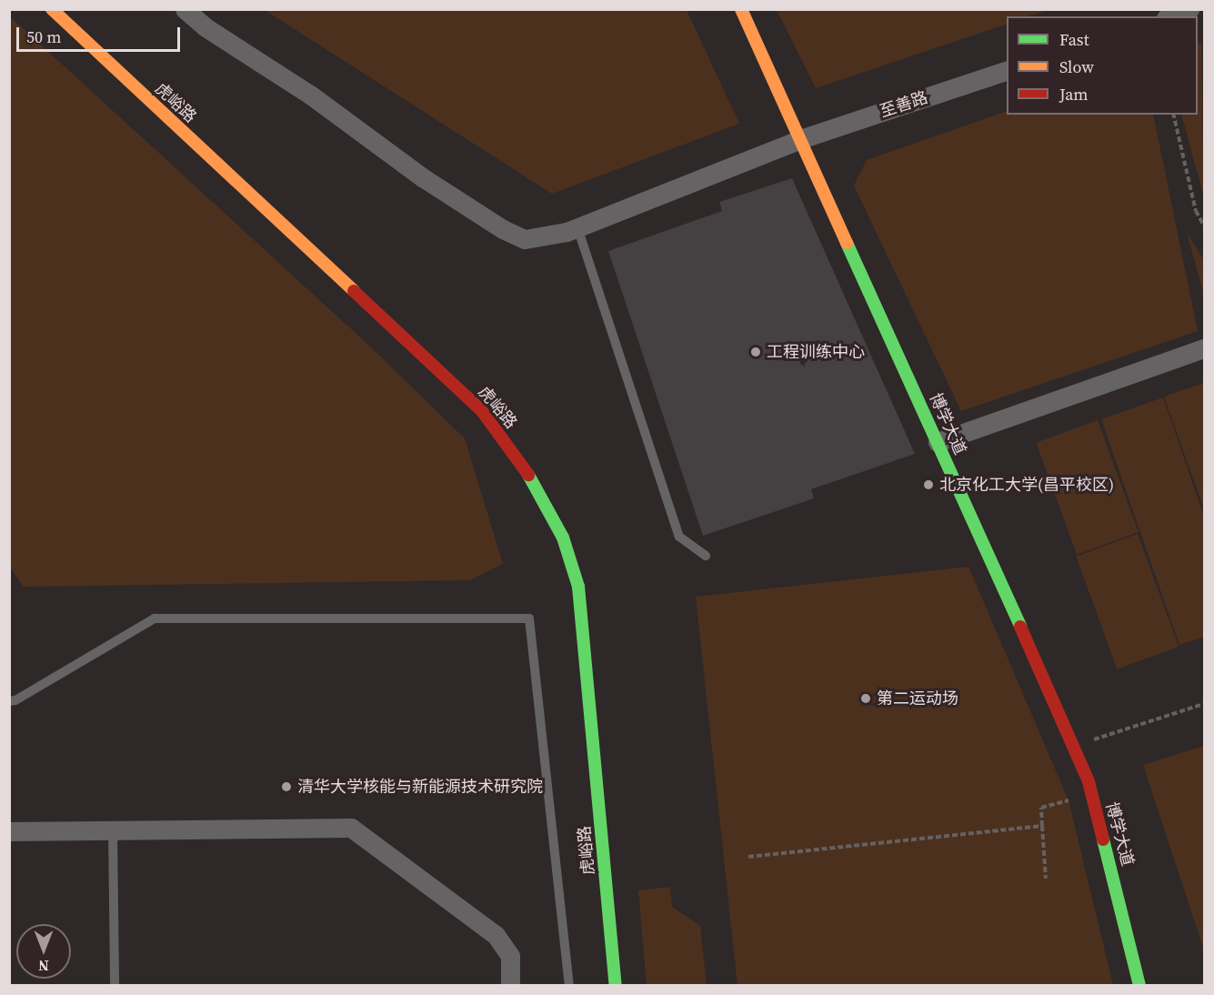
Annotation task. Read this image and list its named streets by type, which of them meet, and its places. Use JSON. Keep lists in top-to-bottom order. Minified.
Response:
{"streets":{"street":["虎峪路","至善路","博学大道"]},"crossings":[["至善路","博学大道"]],"places":["工程训练中心","北京化工大学(昌平校区)","第二运动场","清华大学核能与新能源技术研究院"],"legend":["Fast","Slow","Jam"],"scale_bar":"50 m","north":"bottom"}
